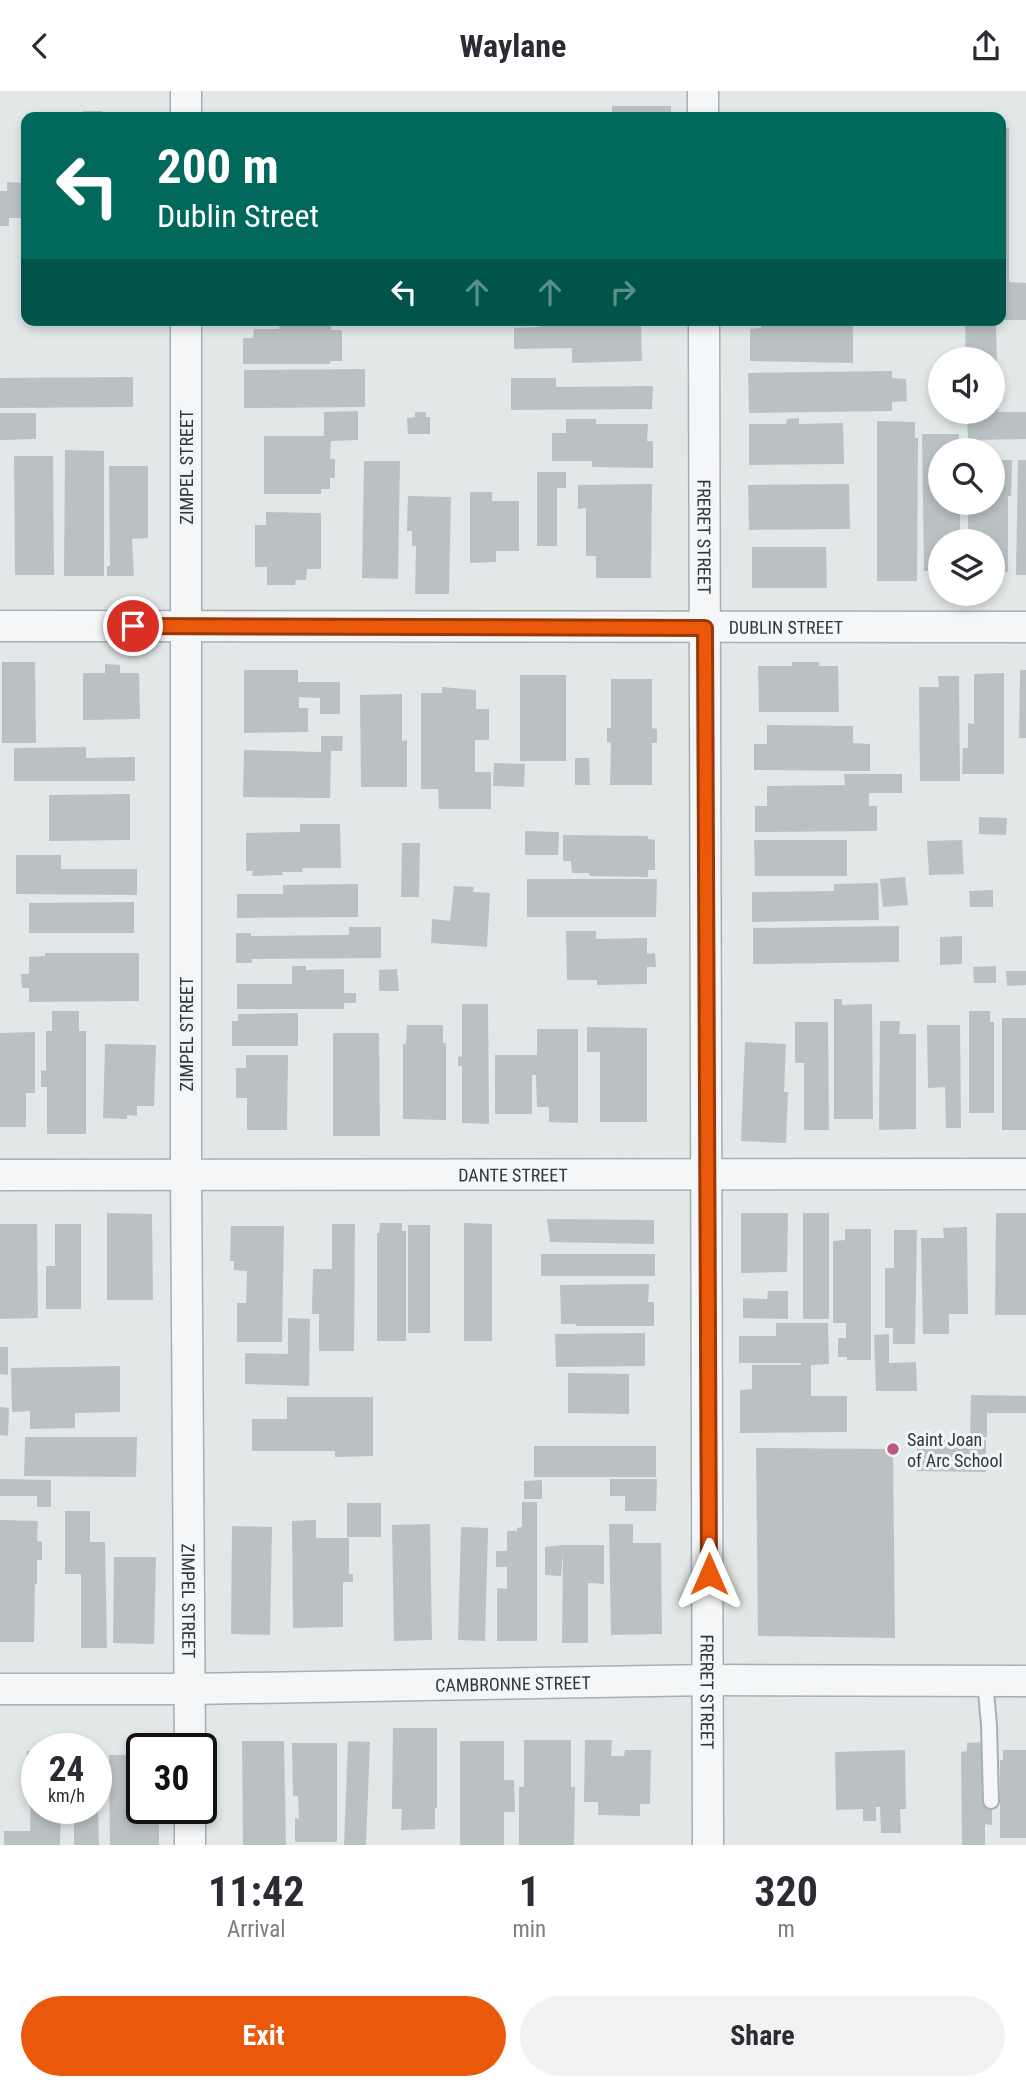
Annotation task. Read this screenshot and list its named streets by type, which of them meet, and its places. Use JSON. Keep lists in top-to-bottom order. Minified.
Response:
{"streets":{"street":["ZIMPEL STREET","FRERET STREET","DUBLIN STREET","DANTE STREET","CAMBRONNE STREET"]},"crossings":[["ZIMPEL STREET","DUBLIN STREET"],["ZIMPEL STREET","DANTE STREET"],["ZIMPEL STREET","CAMBRONNE STREET"],["FRERET STREET","DUBLIN STREET"],["FRERET STREET","DANTE STREET"],["FRERET STREET","CAMBRONNE STREET"]],"places":["Saint Joan of Arc School"],"page":{"header":"Waylane","turn":["200 m","Dublin Street"],"speed":"24 km/h","limit":"30","eta":["11:42","Arrival","1","min","320","m"],"buttons":["Exit","Share"]}}
